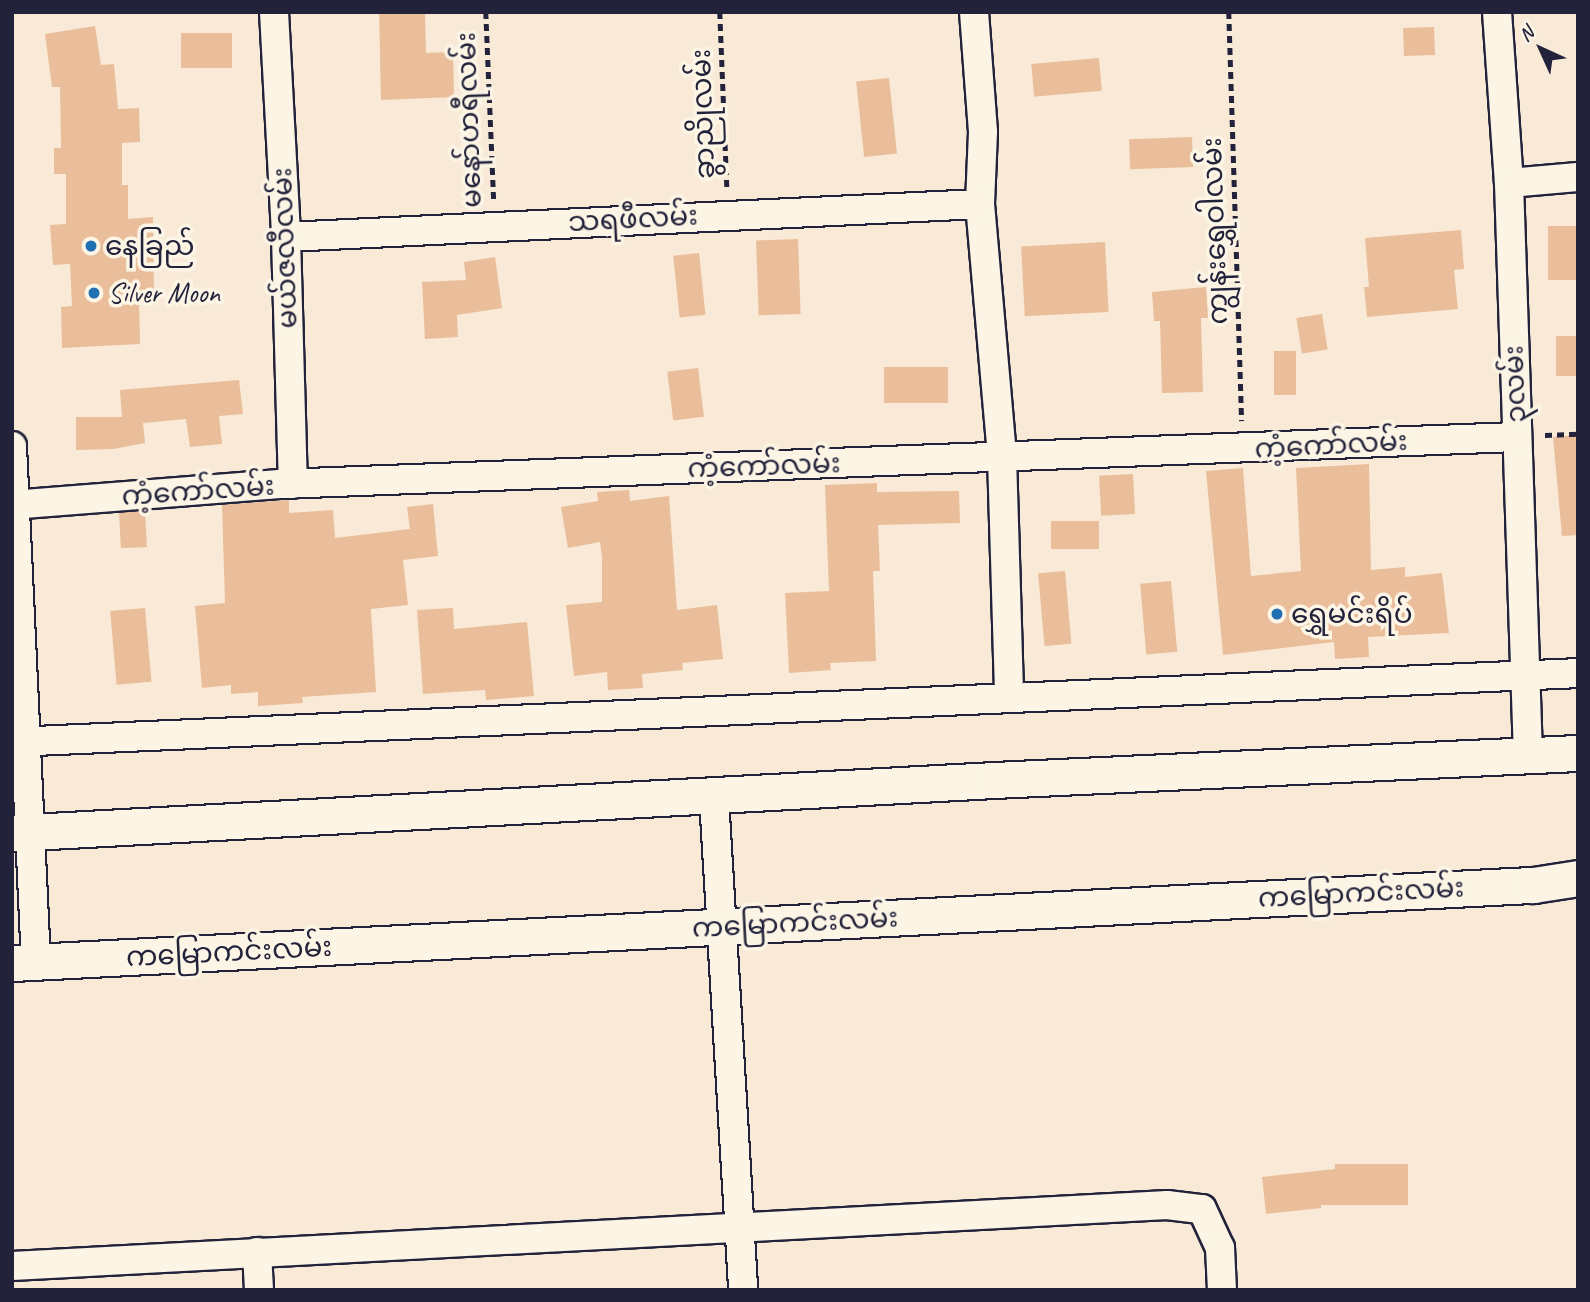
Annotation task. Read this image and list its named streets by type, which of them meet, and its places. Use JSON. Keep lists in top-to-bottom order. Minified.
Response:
{"streets":{"main road":["ကမြောကင်းလမ်း"],"street":["သရဖီလမ်း","မယ်ဇလီလမ်း","၃လမ်း","ကံ့ကော်လမ်း"],"path":["ခွာညိုလမ်း","မနော်ဟရီလမ်း","ကျွန်းရွှေဝါလမ်း"]},"crossings":[["ခွာညိုလမ်း","သရဖီလမ်း"],["မနော်ဟရီလမ်း","သရဖီလမ်း"],["သရဖီလမ်း","မယ်ဇလီလမ်း"],["ကျွန်းရွှေဝါလမ်း","ကံ့ကော်လမ်း"],["မယ်ဇလီလမ်း","ကံ့ကော်လမ်း"],["၃လမ်း","ကံ့ကော်လမ်း"]],"places":["နေခြည်","Silver Moon","ရွှေမင်းရိပ်"],"north":"top left"}
